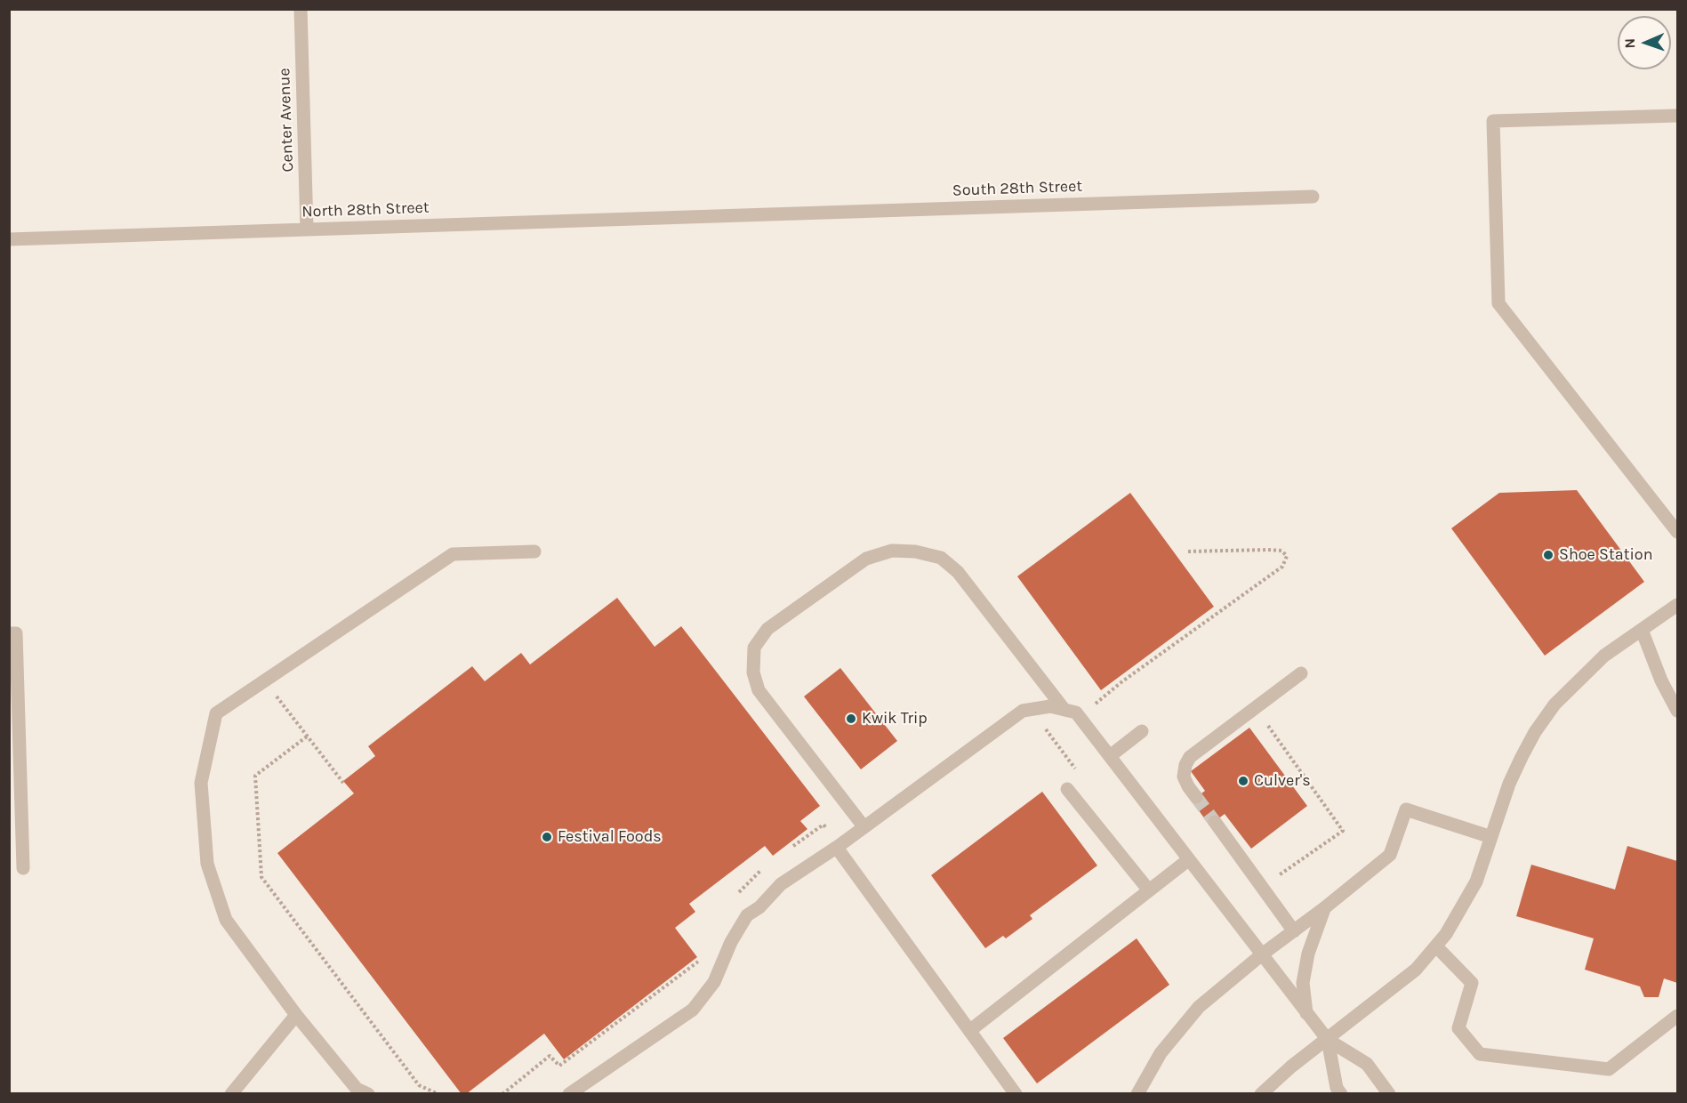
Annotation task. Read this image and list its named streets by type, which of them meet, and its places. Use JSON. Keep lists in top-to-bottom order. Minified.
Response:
{"streets":{"street":["Center Avenue","South 28th Street","North 28th Street"]},"crossings":[["Center Avenue","North 28th Street"],["South 28th Street","North 28th Street"]],"places":["Shoe Station","Kwik Trip","Culver's","Festival Foods"],"north":"left"}
